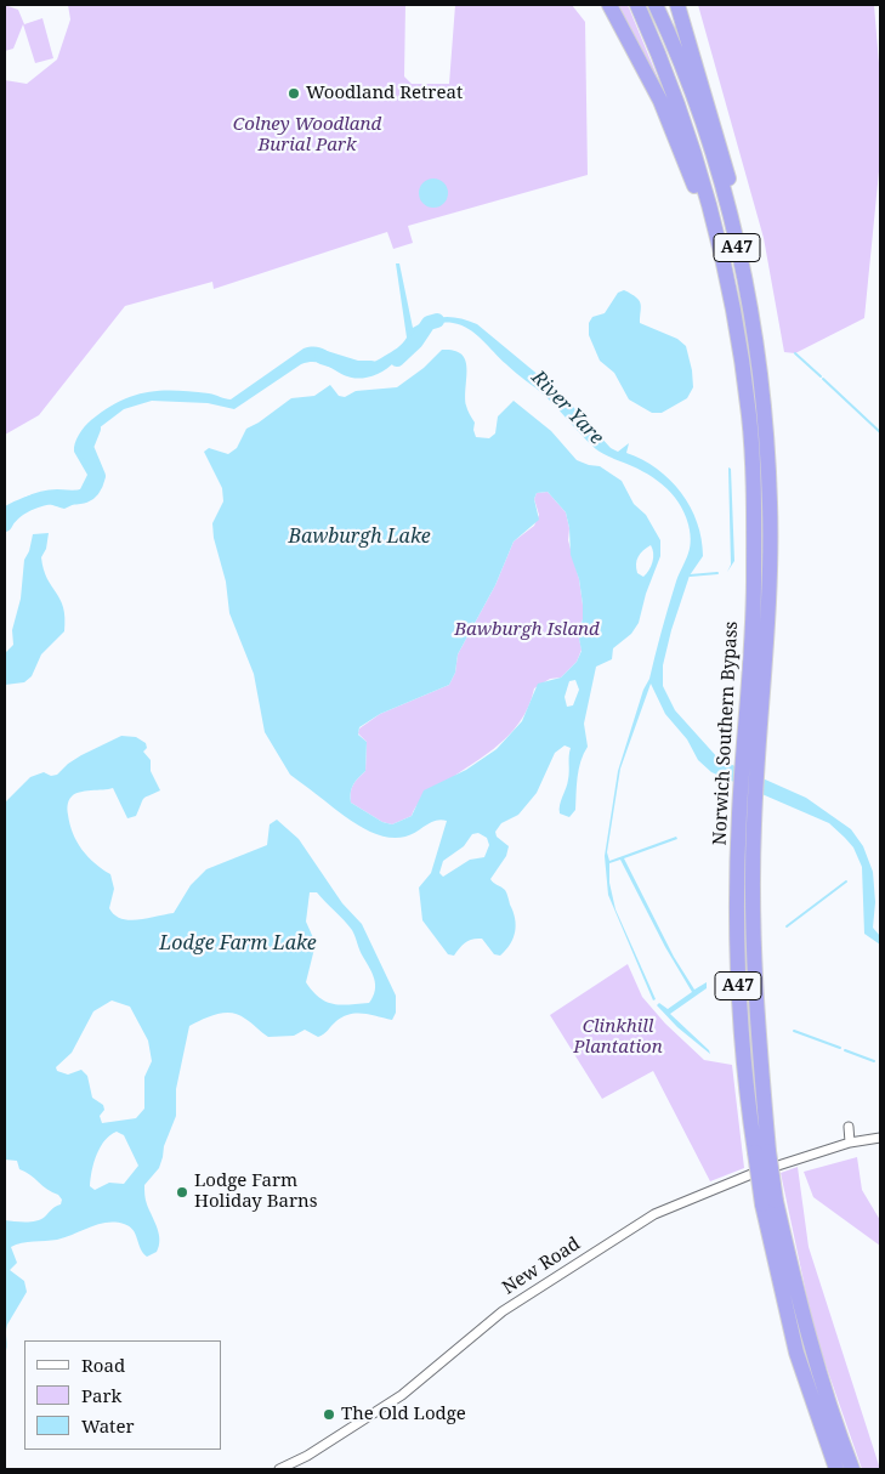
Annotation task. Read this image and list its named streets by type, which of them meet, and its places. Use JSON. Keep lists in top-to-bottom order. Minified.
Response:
{"streets":{"highway":["A47","Norwich Southern Bypass"],"street":["New Road"]},"crossings":[["A47","Norwich Southern Bypass"]],"water":["River Yare","Bawburgh Lake","Lodge Farm Lake"],"parks":["Colney Woodland Burial Park","Bawburgh Island","Clinkhill Plantation"],"places":["Woodland Retreat","Lodge Farm Holiday Barns","The Old Lodge"],"legend":["Road","Park","Water"]}
